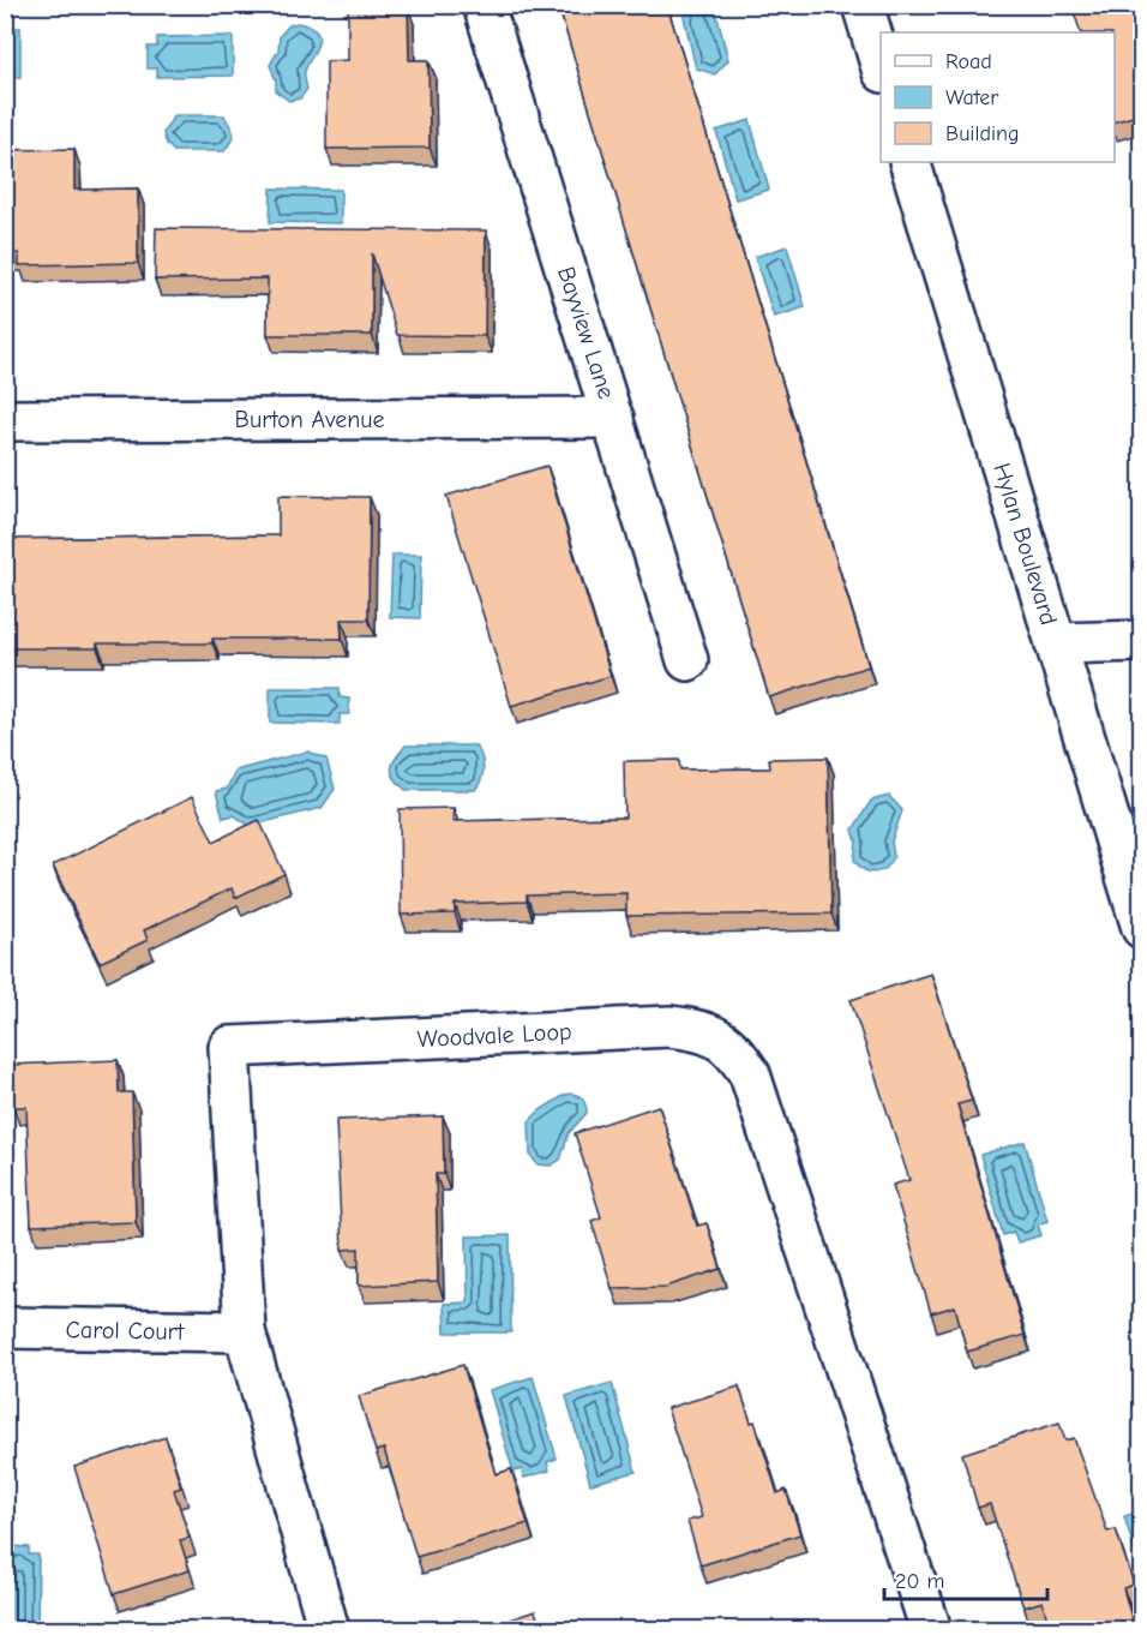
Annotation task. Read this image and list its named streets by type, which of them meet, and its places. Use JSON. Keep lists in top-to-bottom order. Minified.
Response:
{"streets":{"street":["Bayview Lane","Burton Avenue","Hylan Boulevard","Woodvale Loop","Carol Court"]},"crossings":[["Bayview Lane","Burton Avenue"],["Woodvale Loop","Carol Court"]],"legend":["Road","Water","Building"],"scale_bar":"20 m"}
